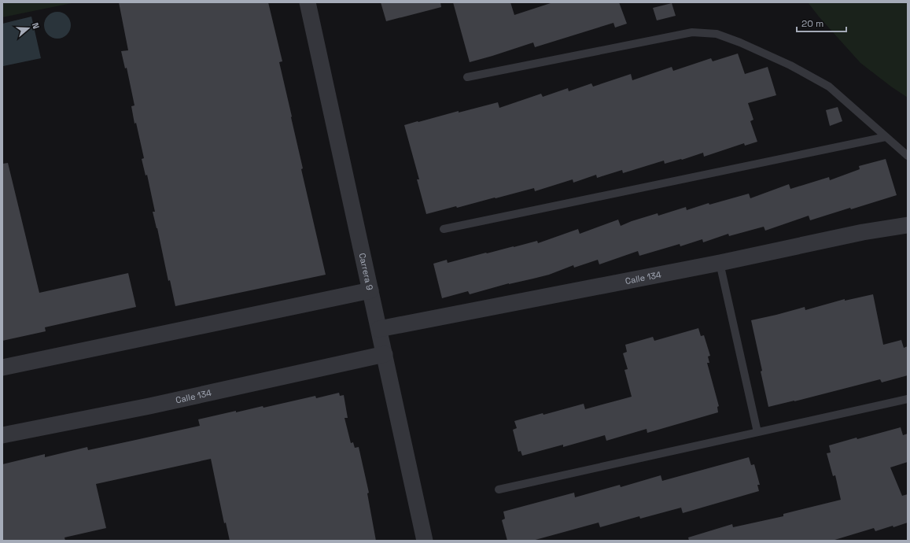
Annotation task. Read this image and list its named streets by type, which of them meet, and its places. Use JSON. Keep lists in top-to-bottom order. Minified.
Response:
{"streets":{"street":["Carrera 9","Calle 134"]},"crossings":[["Carrera 9","Calle 134"]],"scale_bar":"20 m","north":"right"}
